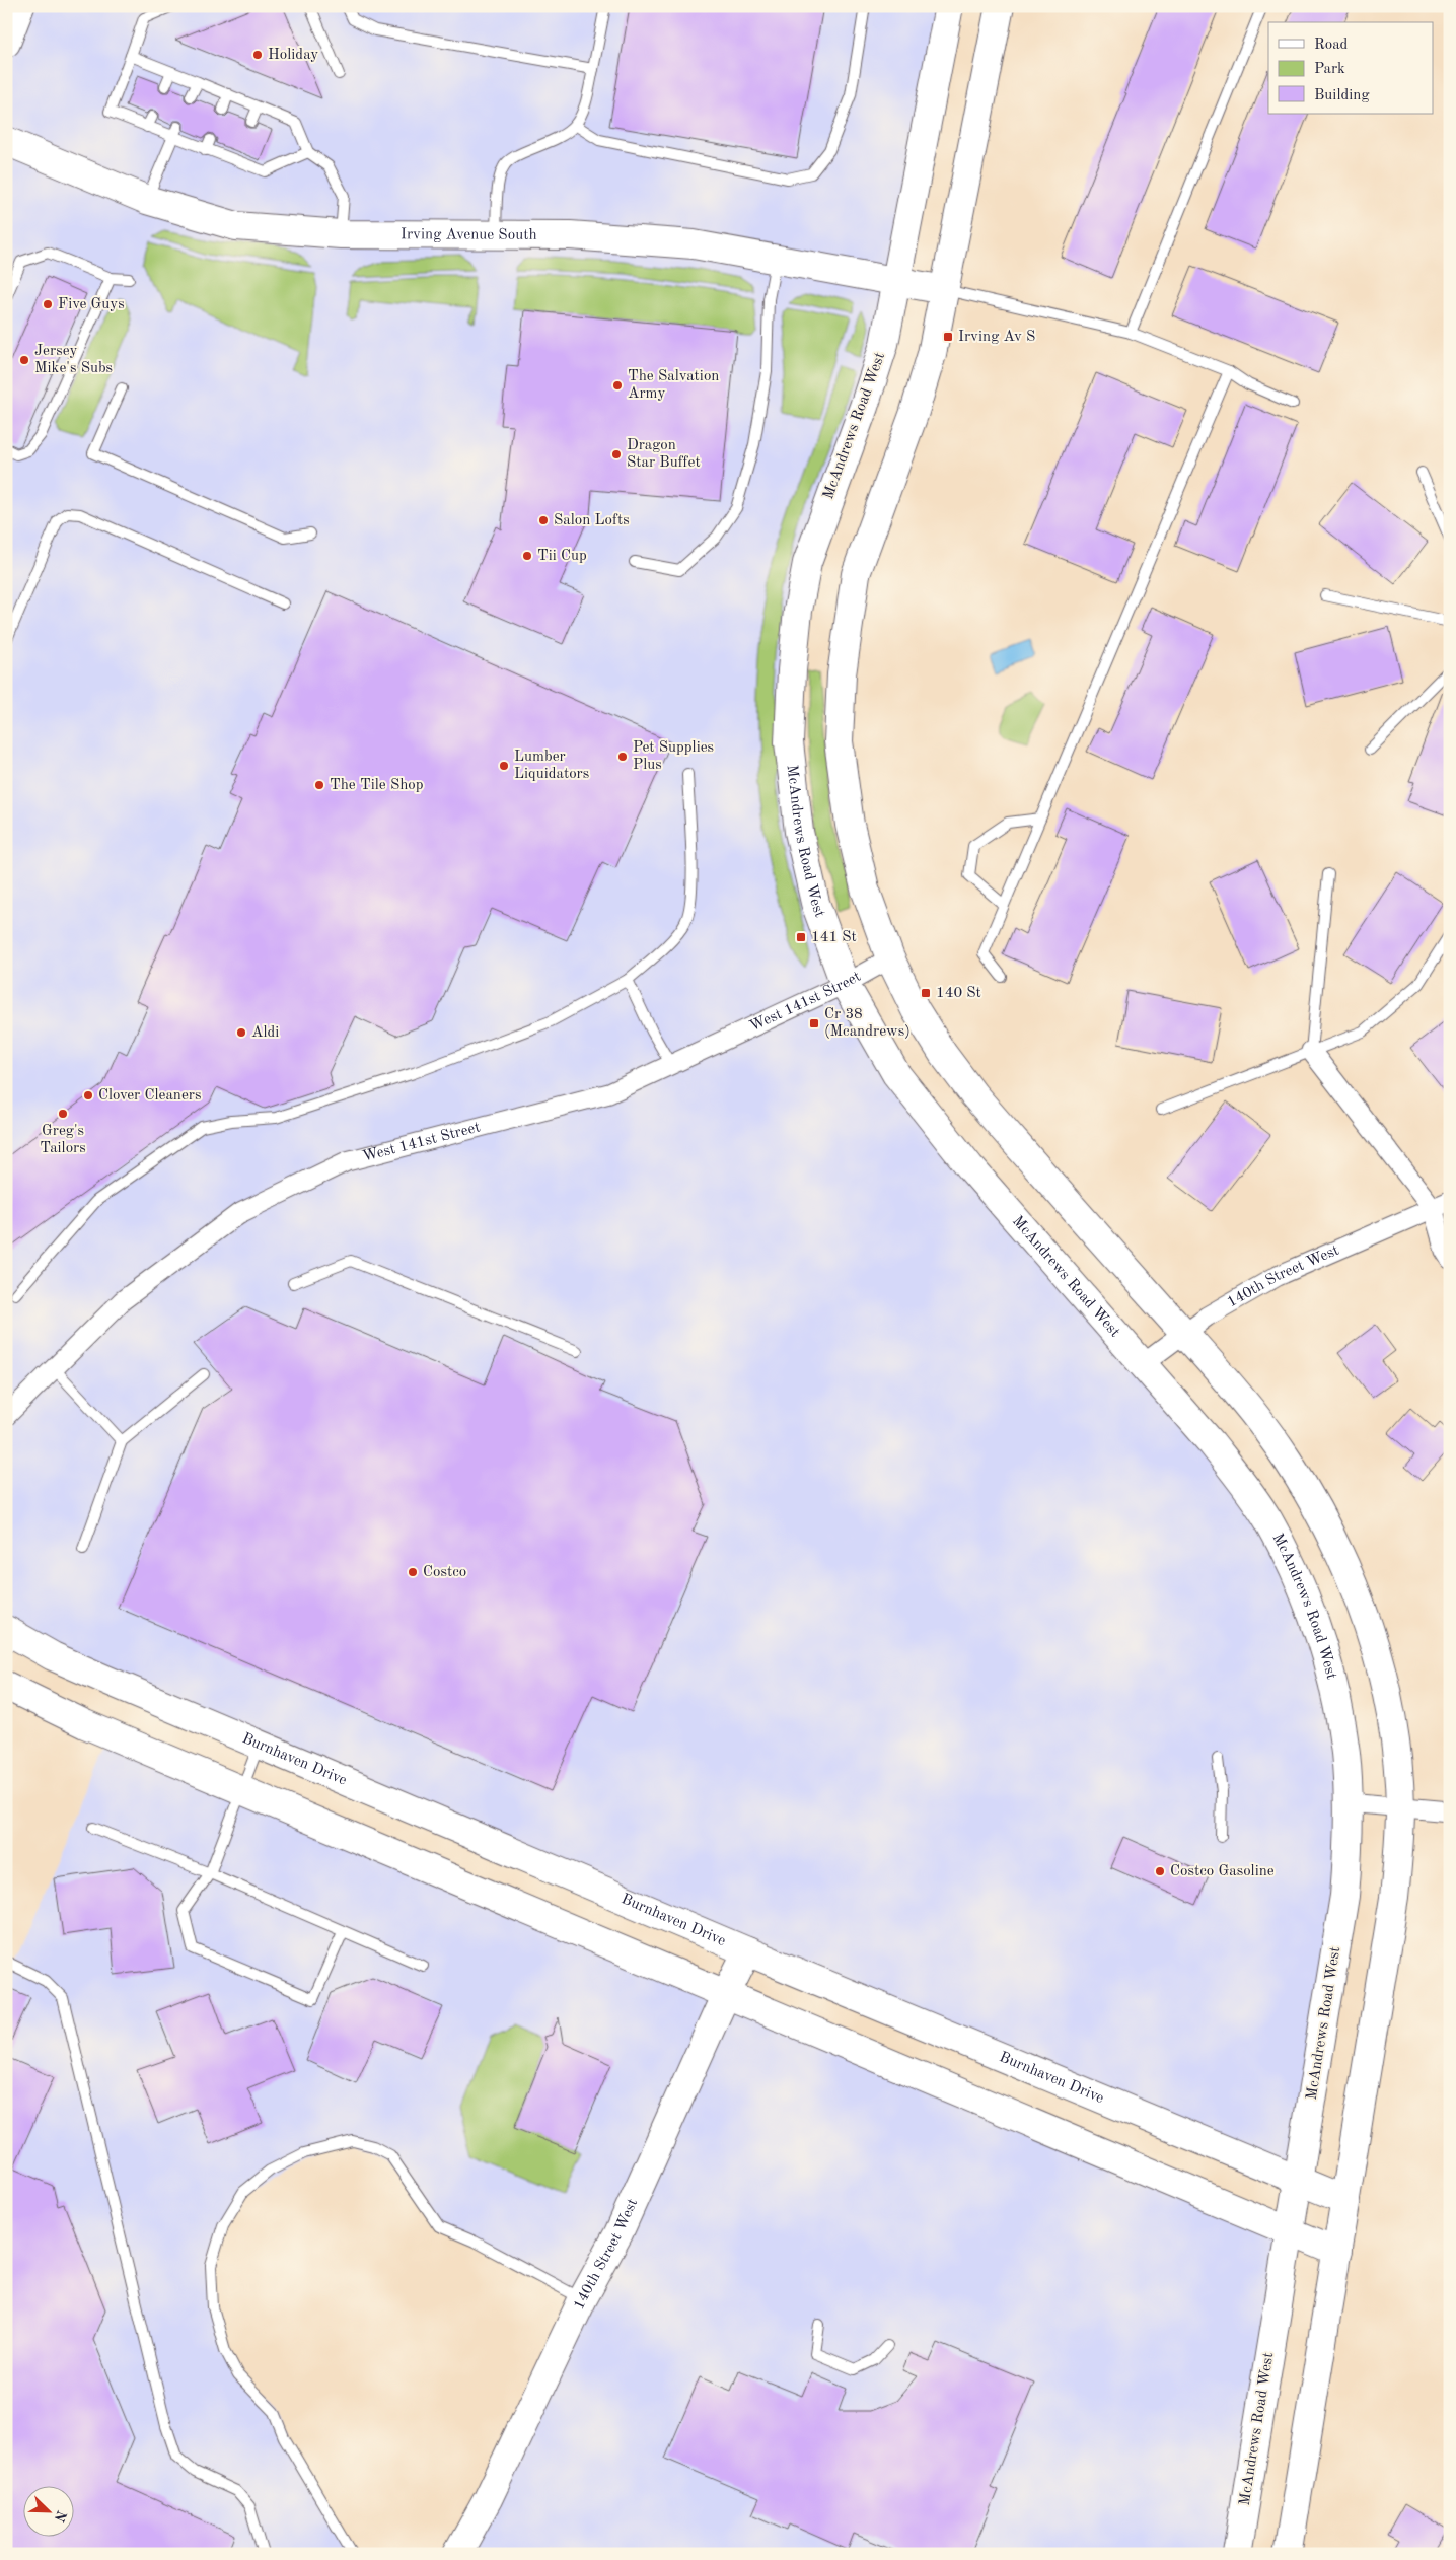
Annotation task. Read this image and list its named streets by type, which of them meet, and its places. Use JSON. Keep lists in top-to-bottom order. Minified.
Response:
{"streets":{"main road":["Irving Avenue South","McAndrews Road West","140th Street West","Burnhaven Drive"],"street":["West 141st Street"]},"crossings":[["Irving Avenue South","McAndrews Road West"],["McAndrews Road West","West 141st Street"],["McAndrews Road West","140th Street West"],["McAndrews Road West","Burnhaven Drive"],["140th Street West","Burnhaven Drive"]],"places":{"other":["Holiday","Five Guys","Jersey Mike's Subs","The Salvation Army","Dragon Star Buffet","Salon Lofts","Tii Cup","Pet Supplies Plus","Lumber Liquidators","The Tile Shop","Aldi","Clover Cleaners","Greg's Tailors","Costco","Costco Gasoline"],"transit":["Irving Av S","141 St","140 St","Cr 38 (Mcandrews)"]},"legend":["Road","Park","Building"],"north":"bottom right"}
